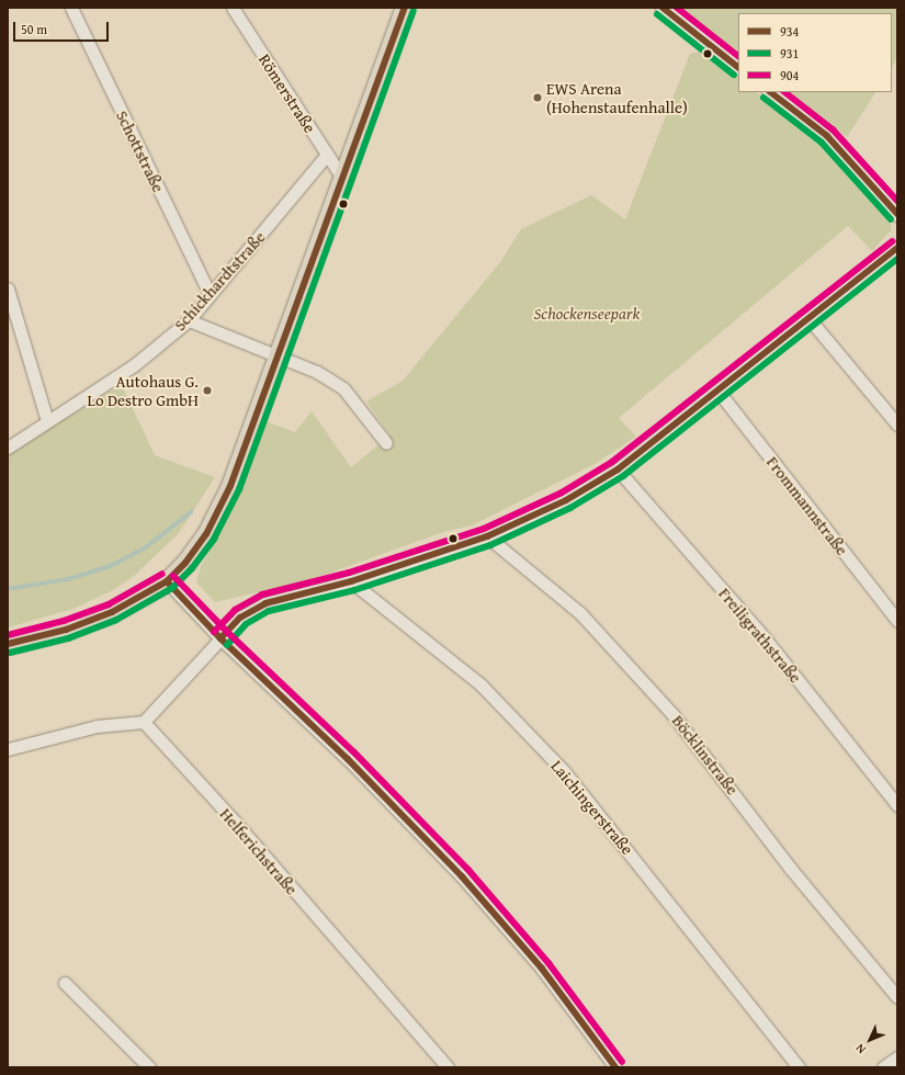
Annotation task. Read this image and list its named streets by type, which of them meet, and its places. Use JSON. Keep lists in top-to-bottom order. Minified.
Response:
{"streets":{"street":["Römerstraße","Schottstraße","Schickhardtstraße","Frommannstraße","Freiligrathstraße","Böcklinstraße","Laichingerstraße","Helferichstraße"]},"crossings":[["Römerstraße","Schickhardtstraße"],["Schottstraße","Schickhardtstraße"]],"parks":["Schockenseepark"],"places":["EWS Arena (Hohenstaufenhalle)","Autohaus G. Lo Destro GmbH"],"lines":["transit line 934","transit line 904","transit line 931"],"legend":["934","931","904"],"scale_bar":"50 m","north":"bottom left"}
